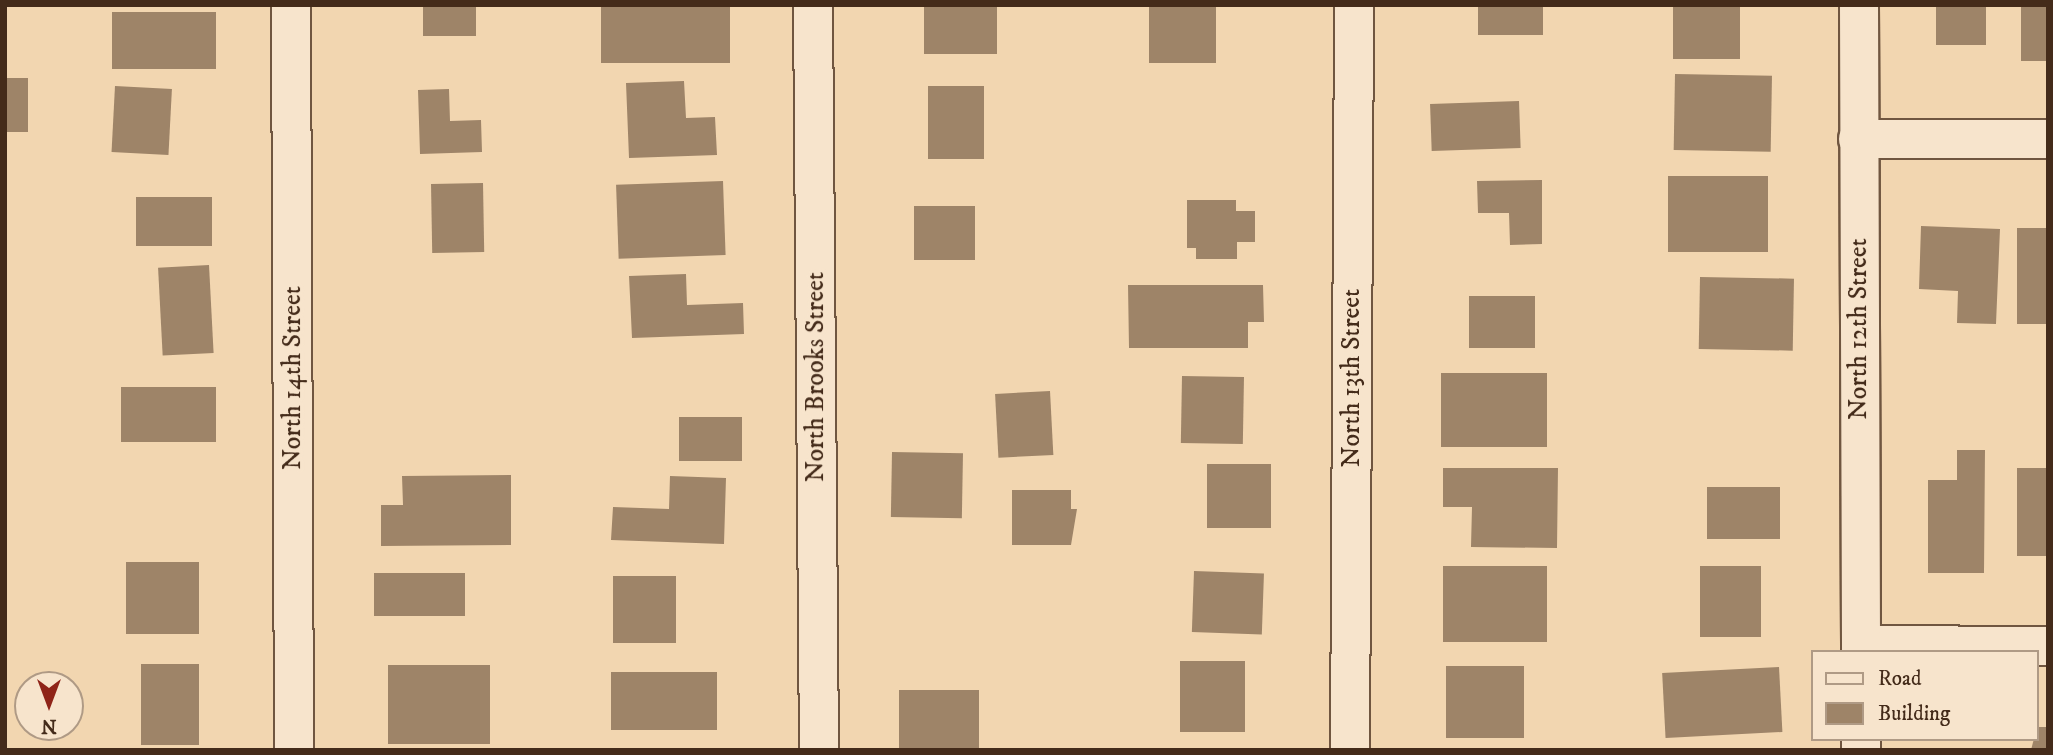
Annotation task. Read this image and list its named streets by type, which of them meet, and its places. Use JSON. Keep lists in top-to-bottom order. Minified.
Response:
{"streets":{"street":["North 12th Street","North Brooks Street","North 14th Street","North 13th Street"]},"legend":["Road","Building"],"north":"bottom"}
